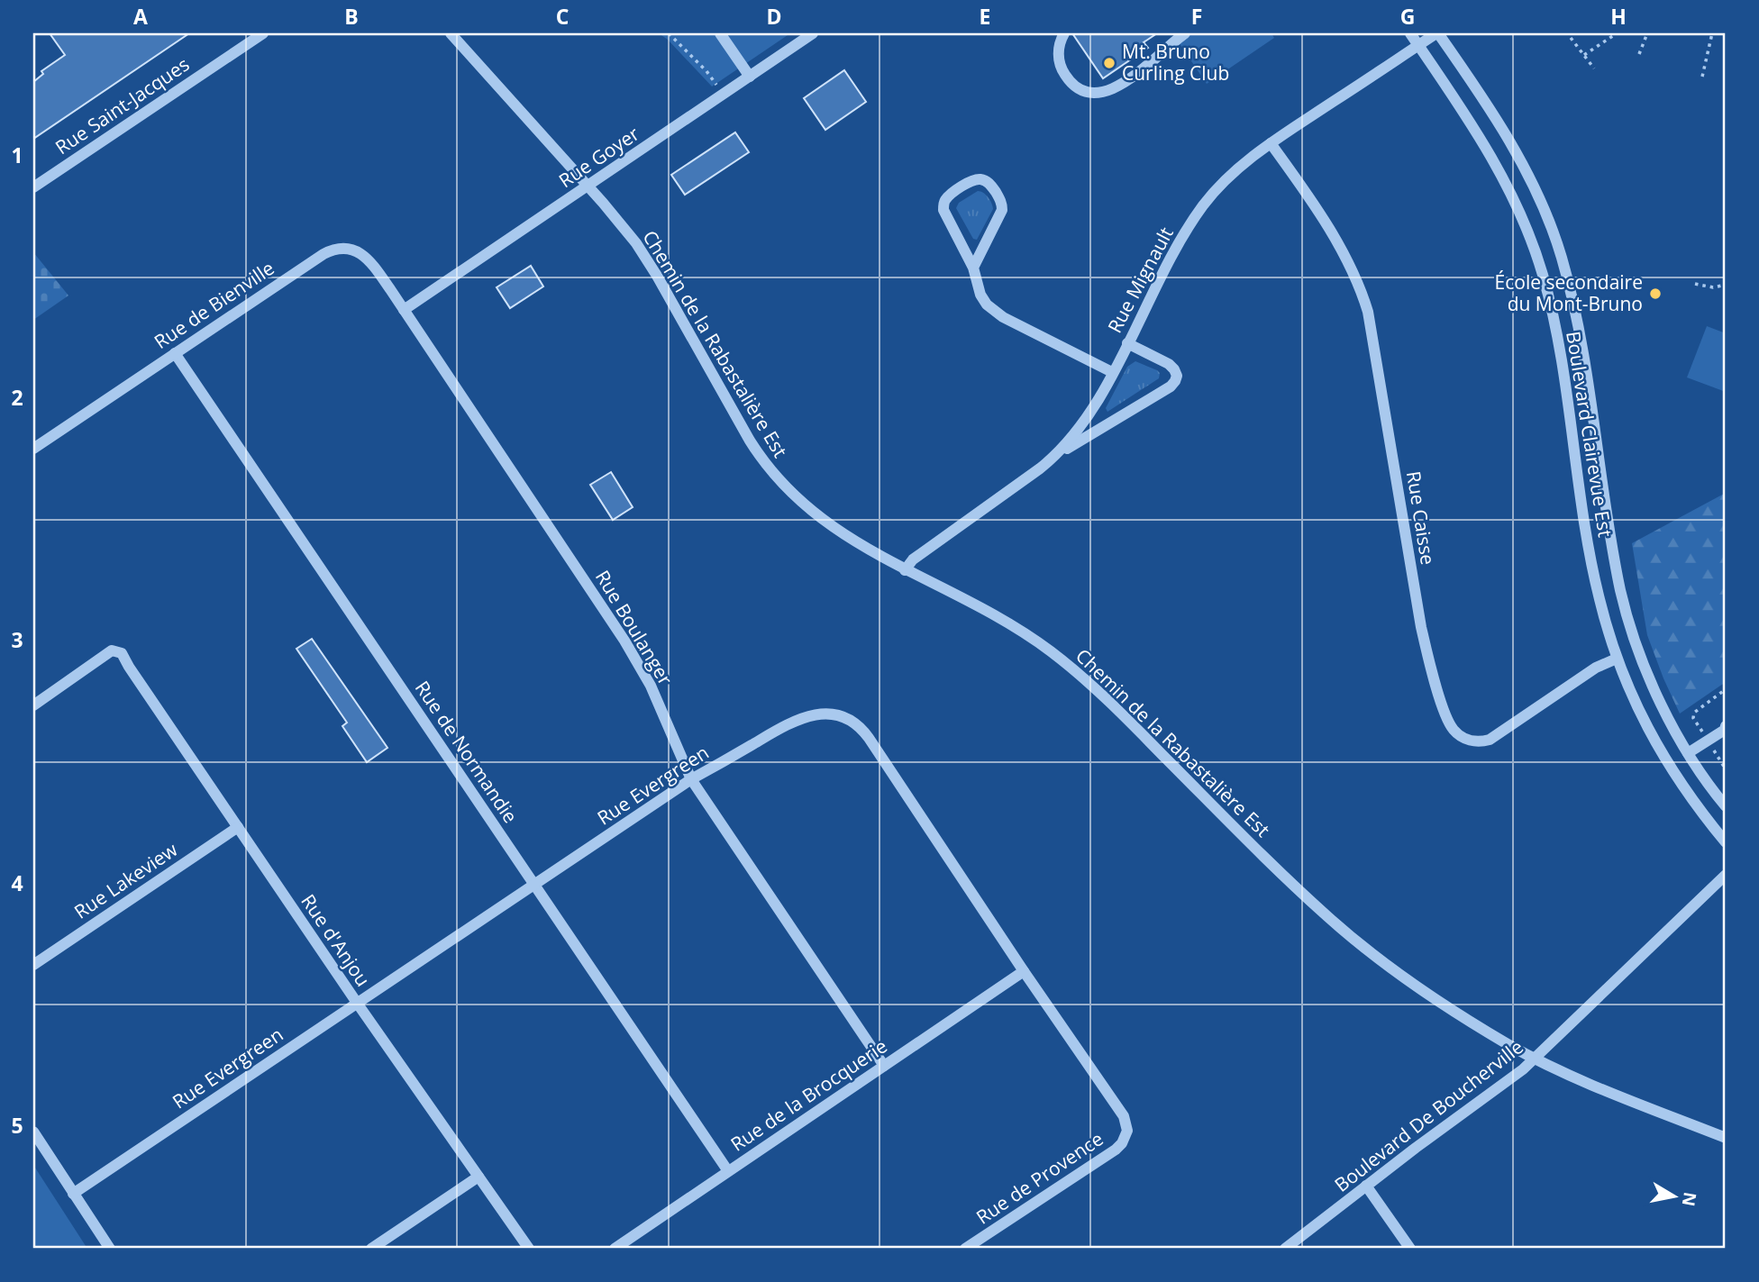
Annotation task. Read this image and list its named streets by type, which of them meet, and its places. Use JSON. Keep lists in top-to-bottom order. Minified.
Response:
{"streets":{"street":["Rue Saint-Jacques","Rue Goyer","Rue Mignault","Rue de Bienville","Chemin de la Rabastalière Est","Boulevard Clairevue Est","Rue Caisse","Rue Boulanger","Rue de Normandie","Rue Evergreen","Rue Lakeview","Rue d'Anjou","Rue de la Brocquerie","Boulevard De Boucherville","Rue de Provence"]},"crossings":[["Rue Goyer","Rue de Bienville"],["Rue Goyer","Chemin de la Rabastalière Est"],["Rue Goyer","Rue Boulanger"],["Rue Mignault","Chemin de la Rabastalière Est"],["Rue Mignault","Boulevard Clairevue Est"],["Rue Mignault","Rue Caisse"],["Rue de Bienville","Rue Boulanger"],["Rue de Bienville","Rue de Normandie"],["Chemin de la Rabastalière Est","Boulevard De Boucherville"],["Boulevard Clairevue Est","Rue Caisse"],["Rue Boulanger","Rue Evergreen"],["Rue Boulanger","Rue de la Brocquerie"],["Rue de Normandie","Rue Evergreen"],["Rue de Normandie","Rue de la Brocquerie"],["Rue Evergreen","Rue d'Anjou"],["Rue Evergreen","Rue de la Brocquerie"],["Rue Evergreen","Rue de Provence"],["Rue Lakeview","Rue d'Anjou"]],"places":["Mt. Bruno Curling Club","École secondaire du Mont-Bruno"],"north":"right","grid":{"columns":["A","B","C","D","E","F","G","H"],"rows":["1","2","3","4","5"]}}
